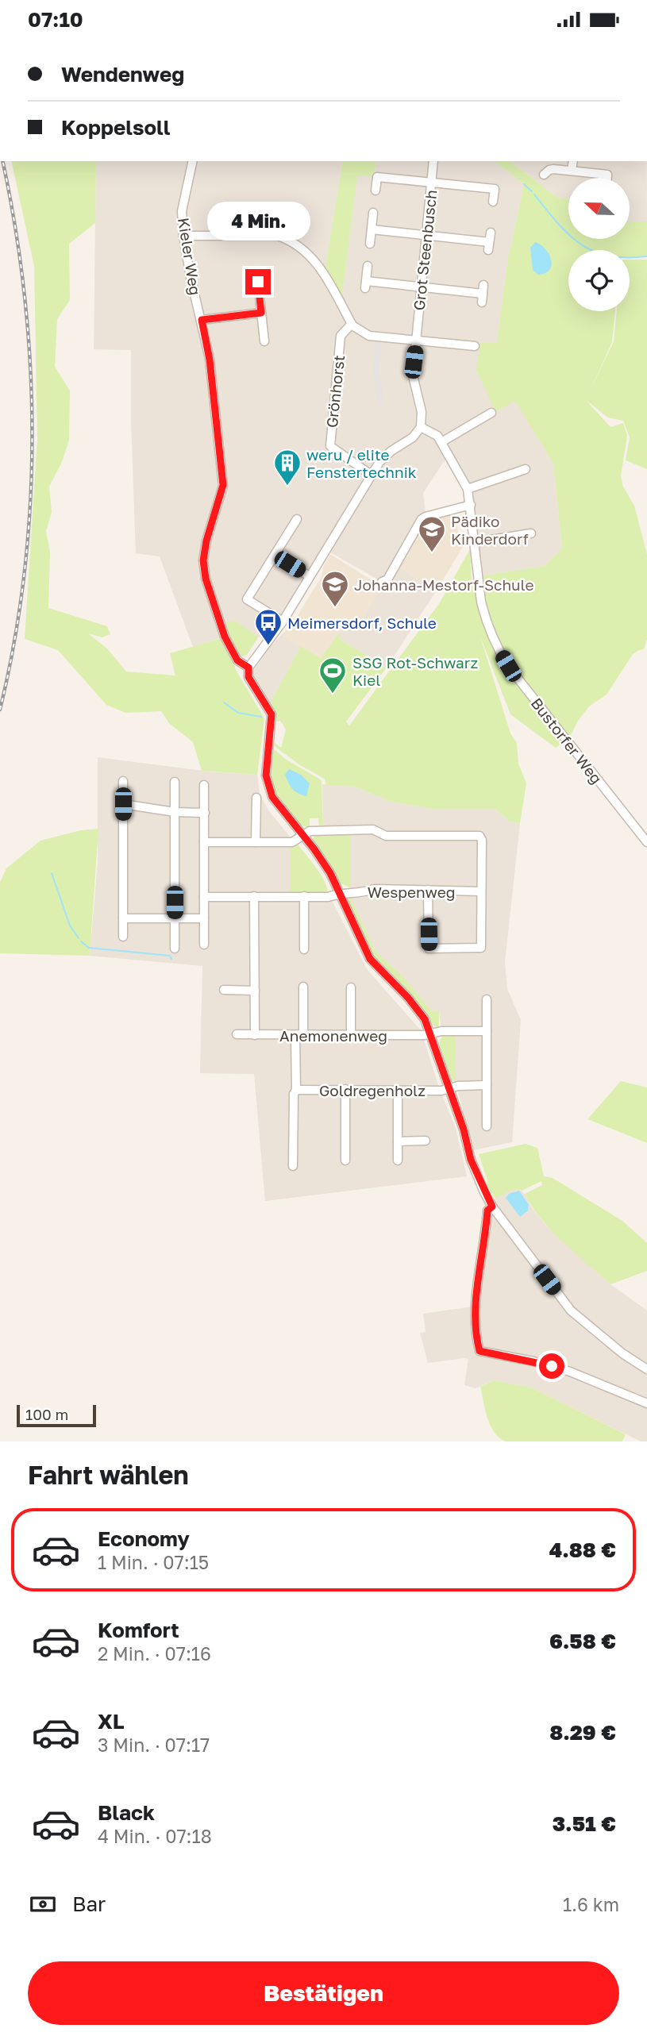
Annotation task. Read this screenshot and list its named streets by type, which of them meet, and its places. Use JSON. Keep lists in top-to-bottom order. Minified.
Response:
{"streets":{"street":["Grot Steenbusch","Kieler Weg","Grönhorst","Bustorfer Weg","Wespenweg","Anemonenweg","Goldregenholz"]},"crossings":[["Kieler Weg","Wespenweg"],["Kieler Weg","Anemonenweg"],["Kieler Weg","Goldregenholz"]],"places":{"building":["weru / elite Fenstertechnik"],"school or university":["Pädiko Kinderdorf","Johanna-Mestorf-Schule"],"bus stop":["Meimersdorf, Schule"],"sports":["SSG Rot-Schwarz Kiel"]},"scale_bar":"100 m","north":"left","page":{"status":"07:10","banner":["Wendenweg","Koppelsoll"],"bubble":"4 Min.","scale":"100 m","heading":"Fahrt wählen","list":[{"name":"Economy","note":"1 Min. · 07:15","value":"4.88 €"},{"name":"Komfort","note":"2 Min. · 07:16","value":"6.58 €"},{"name":"XL","note":"3 Min. · 07:17","value":"8.29 €"},{"name":"Black","note":"4 Min. · 07:18","value":"3.51 €"}],"pay":["Bar","1.6 km"],"buttons":"Bestätigen"}}
